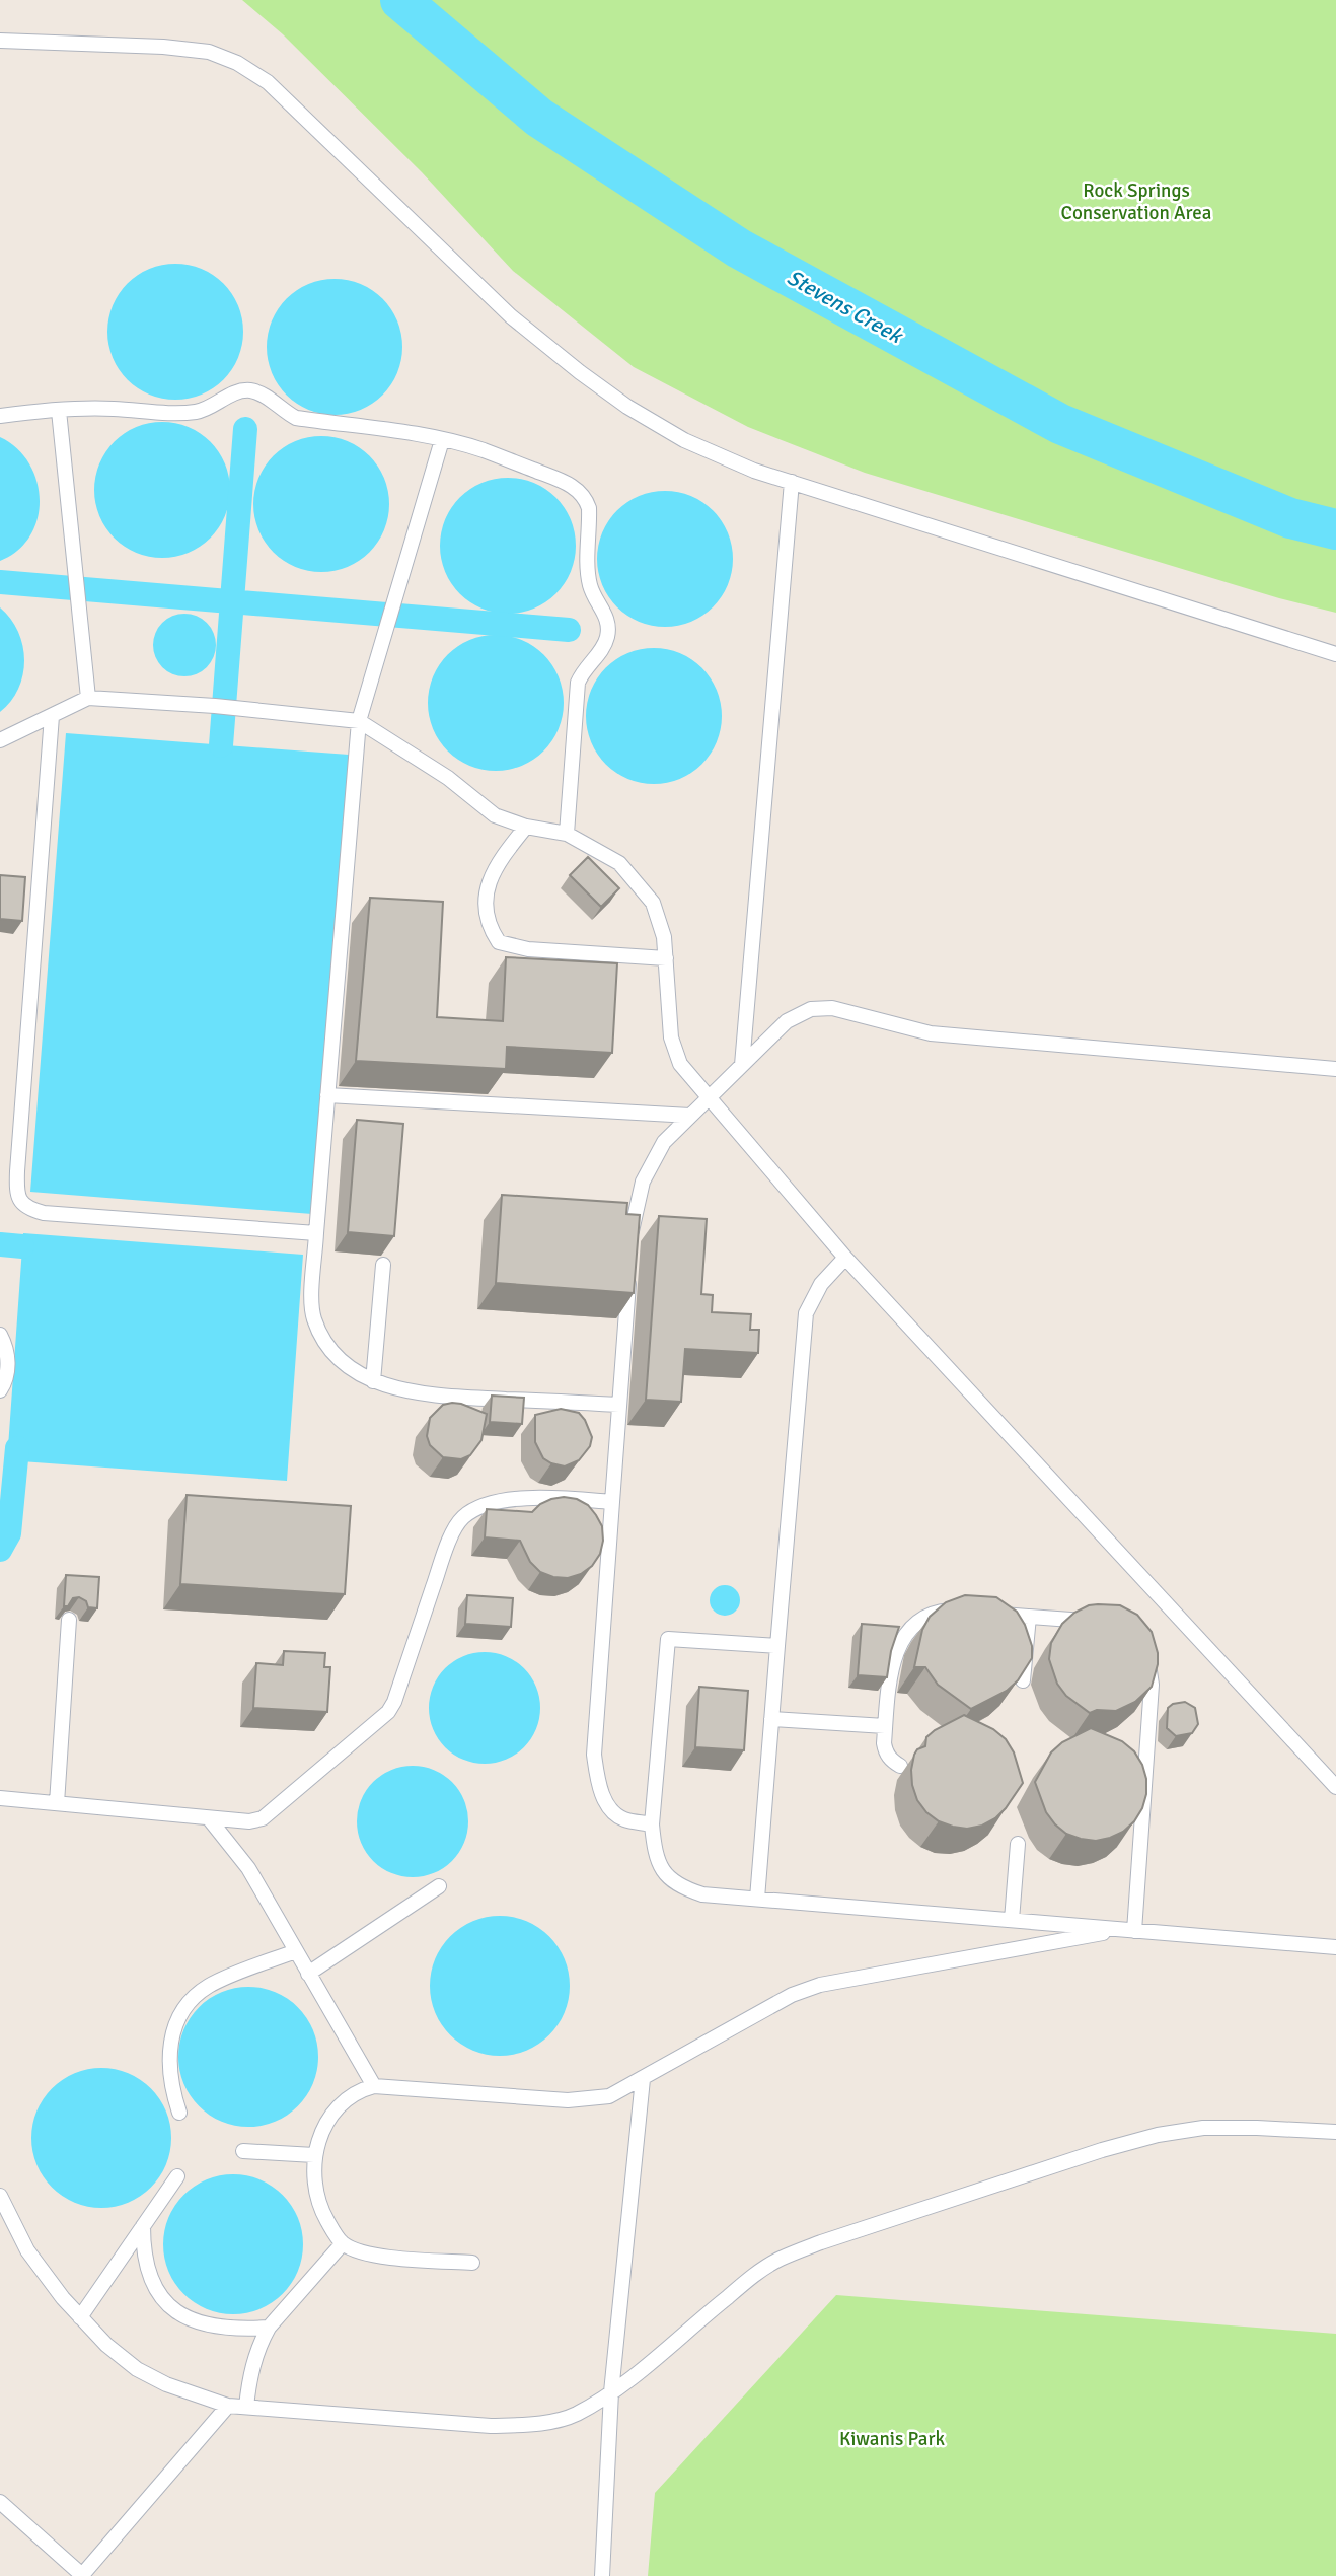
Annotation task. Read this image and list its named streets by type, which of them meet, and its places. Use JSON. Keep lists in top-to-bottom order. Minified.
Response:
{"water":["Stevens Creek"],"parks":["Rock Springs Conservation Area","Kiwanis Park"]}
